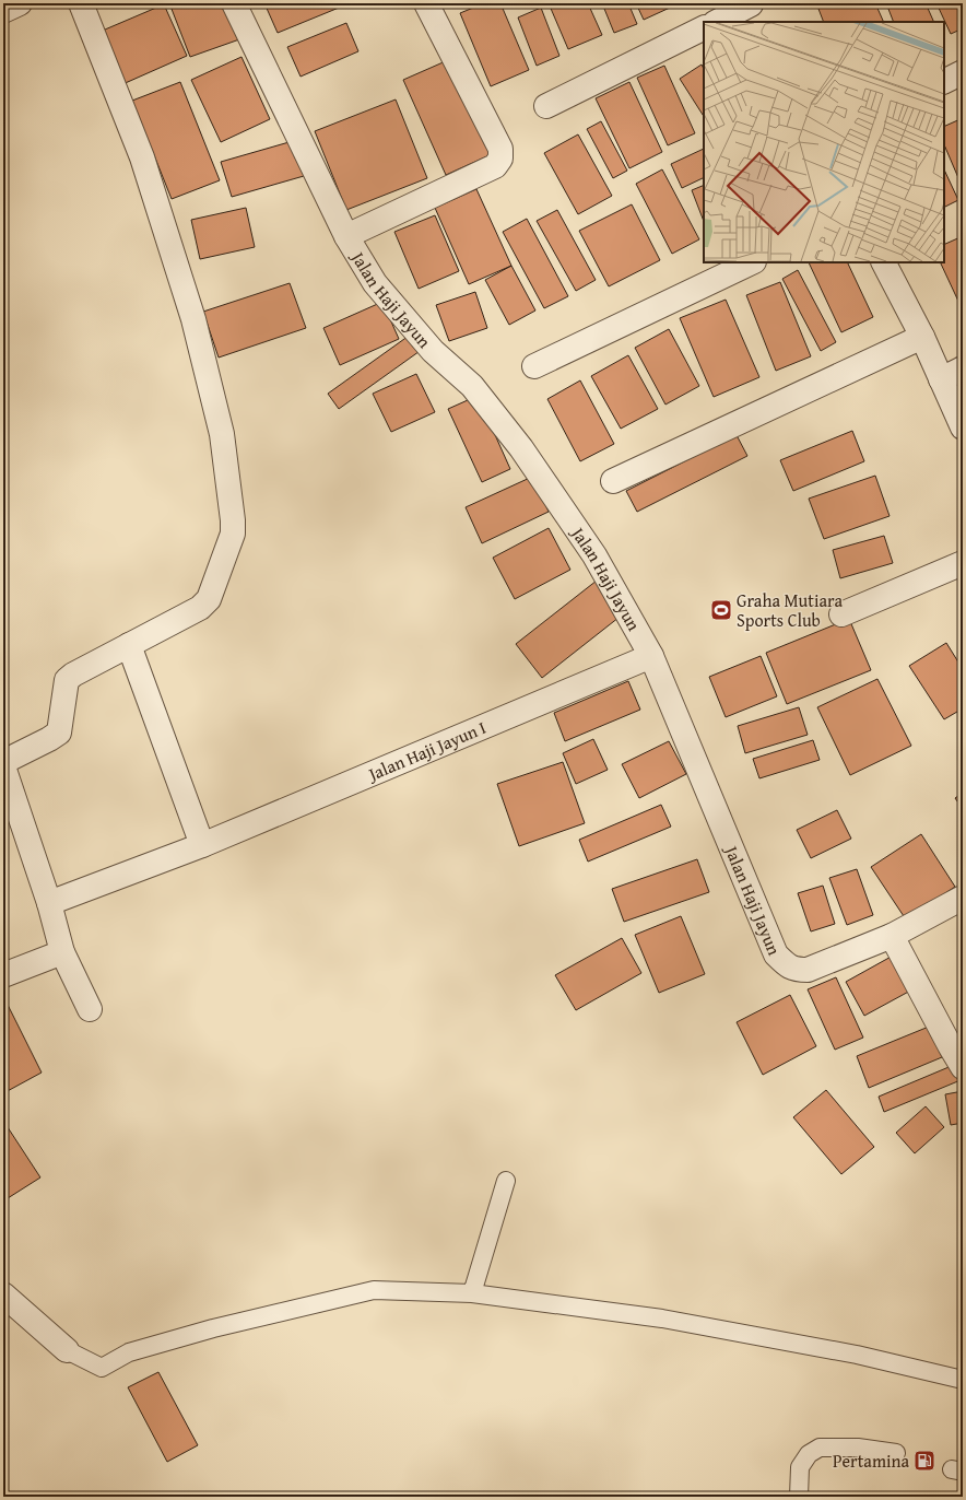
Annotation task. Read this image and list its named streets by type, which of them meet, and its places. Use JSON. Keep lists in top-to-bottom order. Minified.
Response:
{"streets":{"street":["Jalan Haji Jayun","Jalan Haji Jayun I"]},"crossings":[["Jalan Haji Jayun","Jalan Haji Jayun I"]],"places":{"sports":["Graha Mutiara Sports Club"],"fuel station":["Pertamina"]}}
